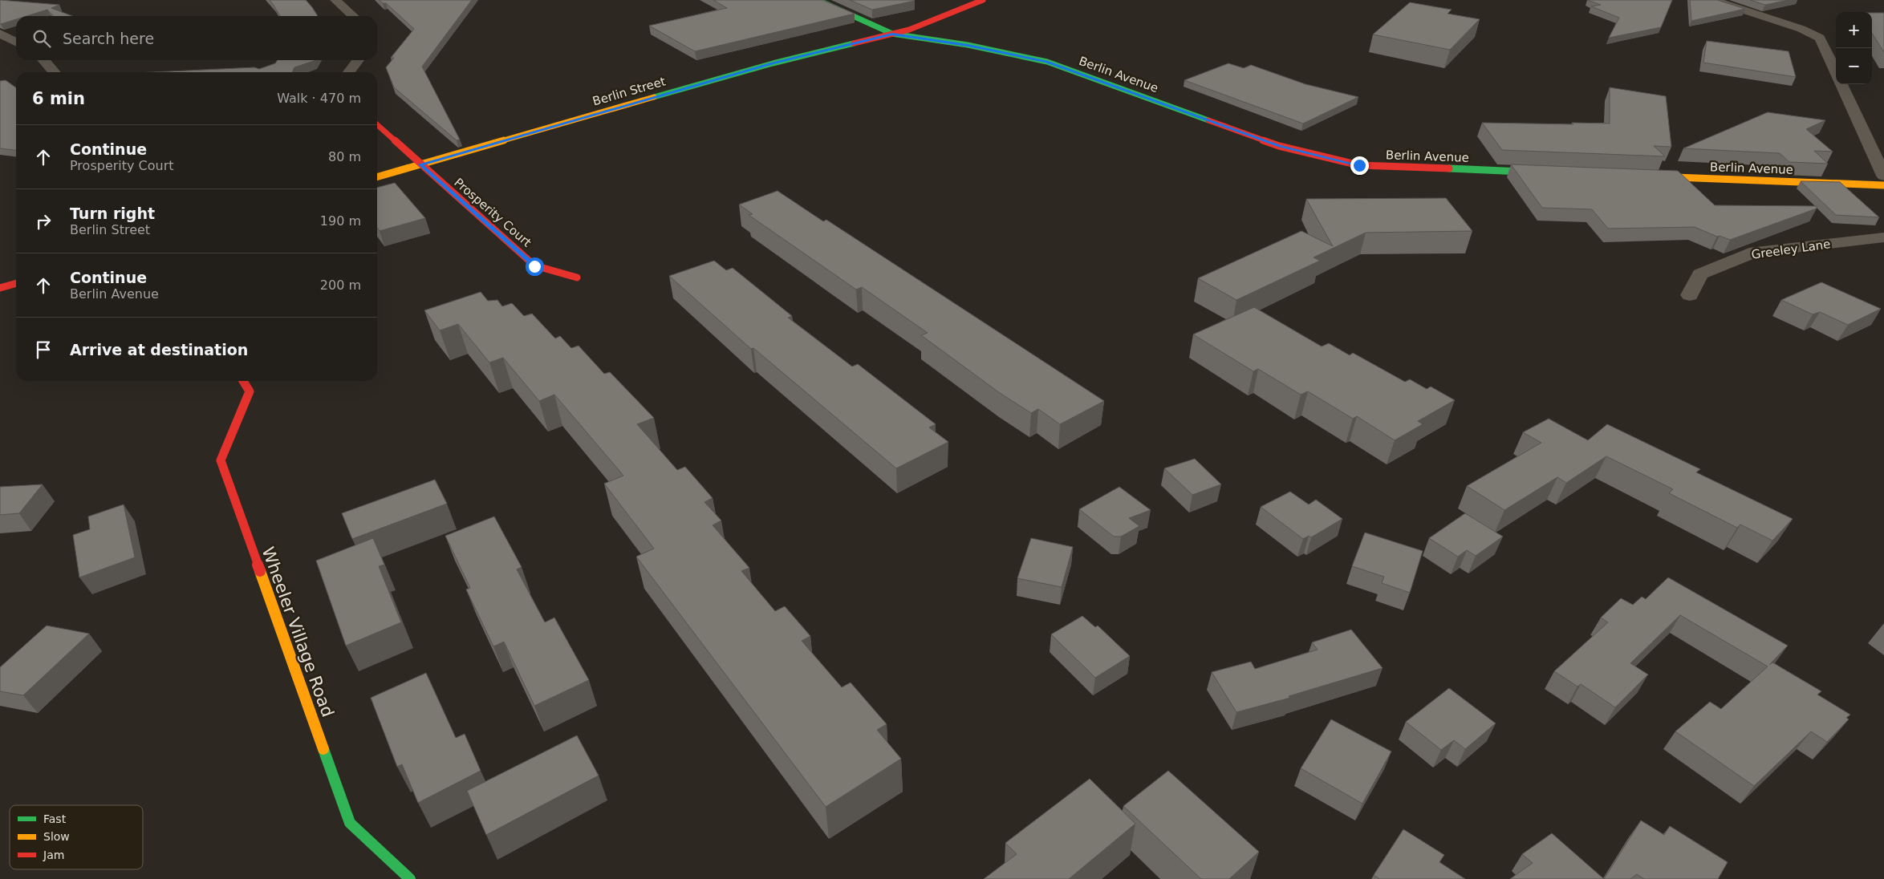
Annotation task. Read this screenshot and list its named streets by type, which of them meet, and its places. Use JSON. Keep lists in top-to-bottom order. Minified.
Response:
{"streets":{"street":["Berlin Avenue","Berlin Street","Prosperity Court","Greeley Lane","Wheeler Village Road"]},"crossings":[["Berlin Avenue","Berlin Street"],["Berlin Street","Prosperity Court"]],"legend":["Fast","Slow","Jam"],"page":{"map_buttons":["+","−"],"search":"Search here","heading":["6 min","Walk · 470 m"],"list":[["Continue","Prosperity Court","80 m"],["Turn right","Berlin Street","190 m"],["Continue","Berlin Avenue","200 m"],"Arrive at destination"]}}
